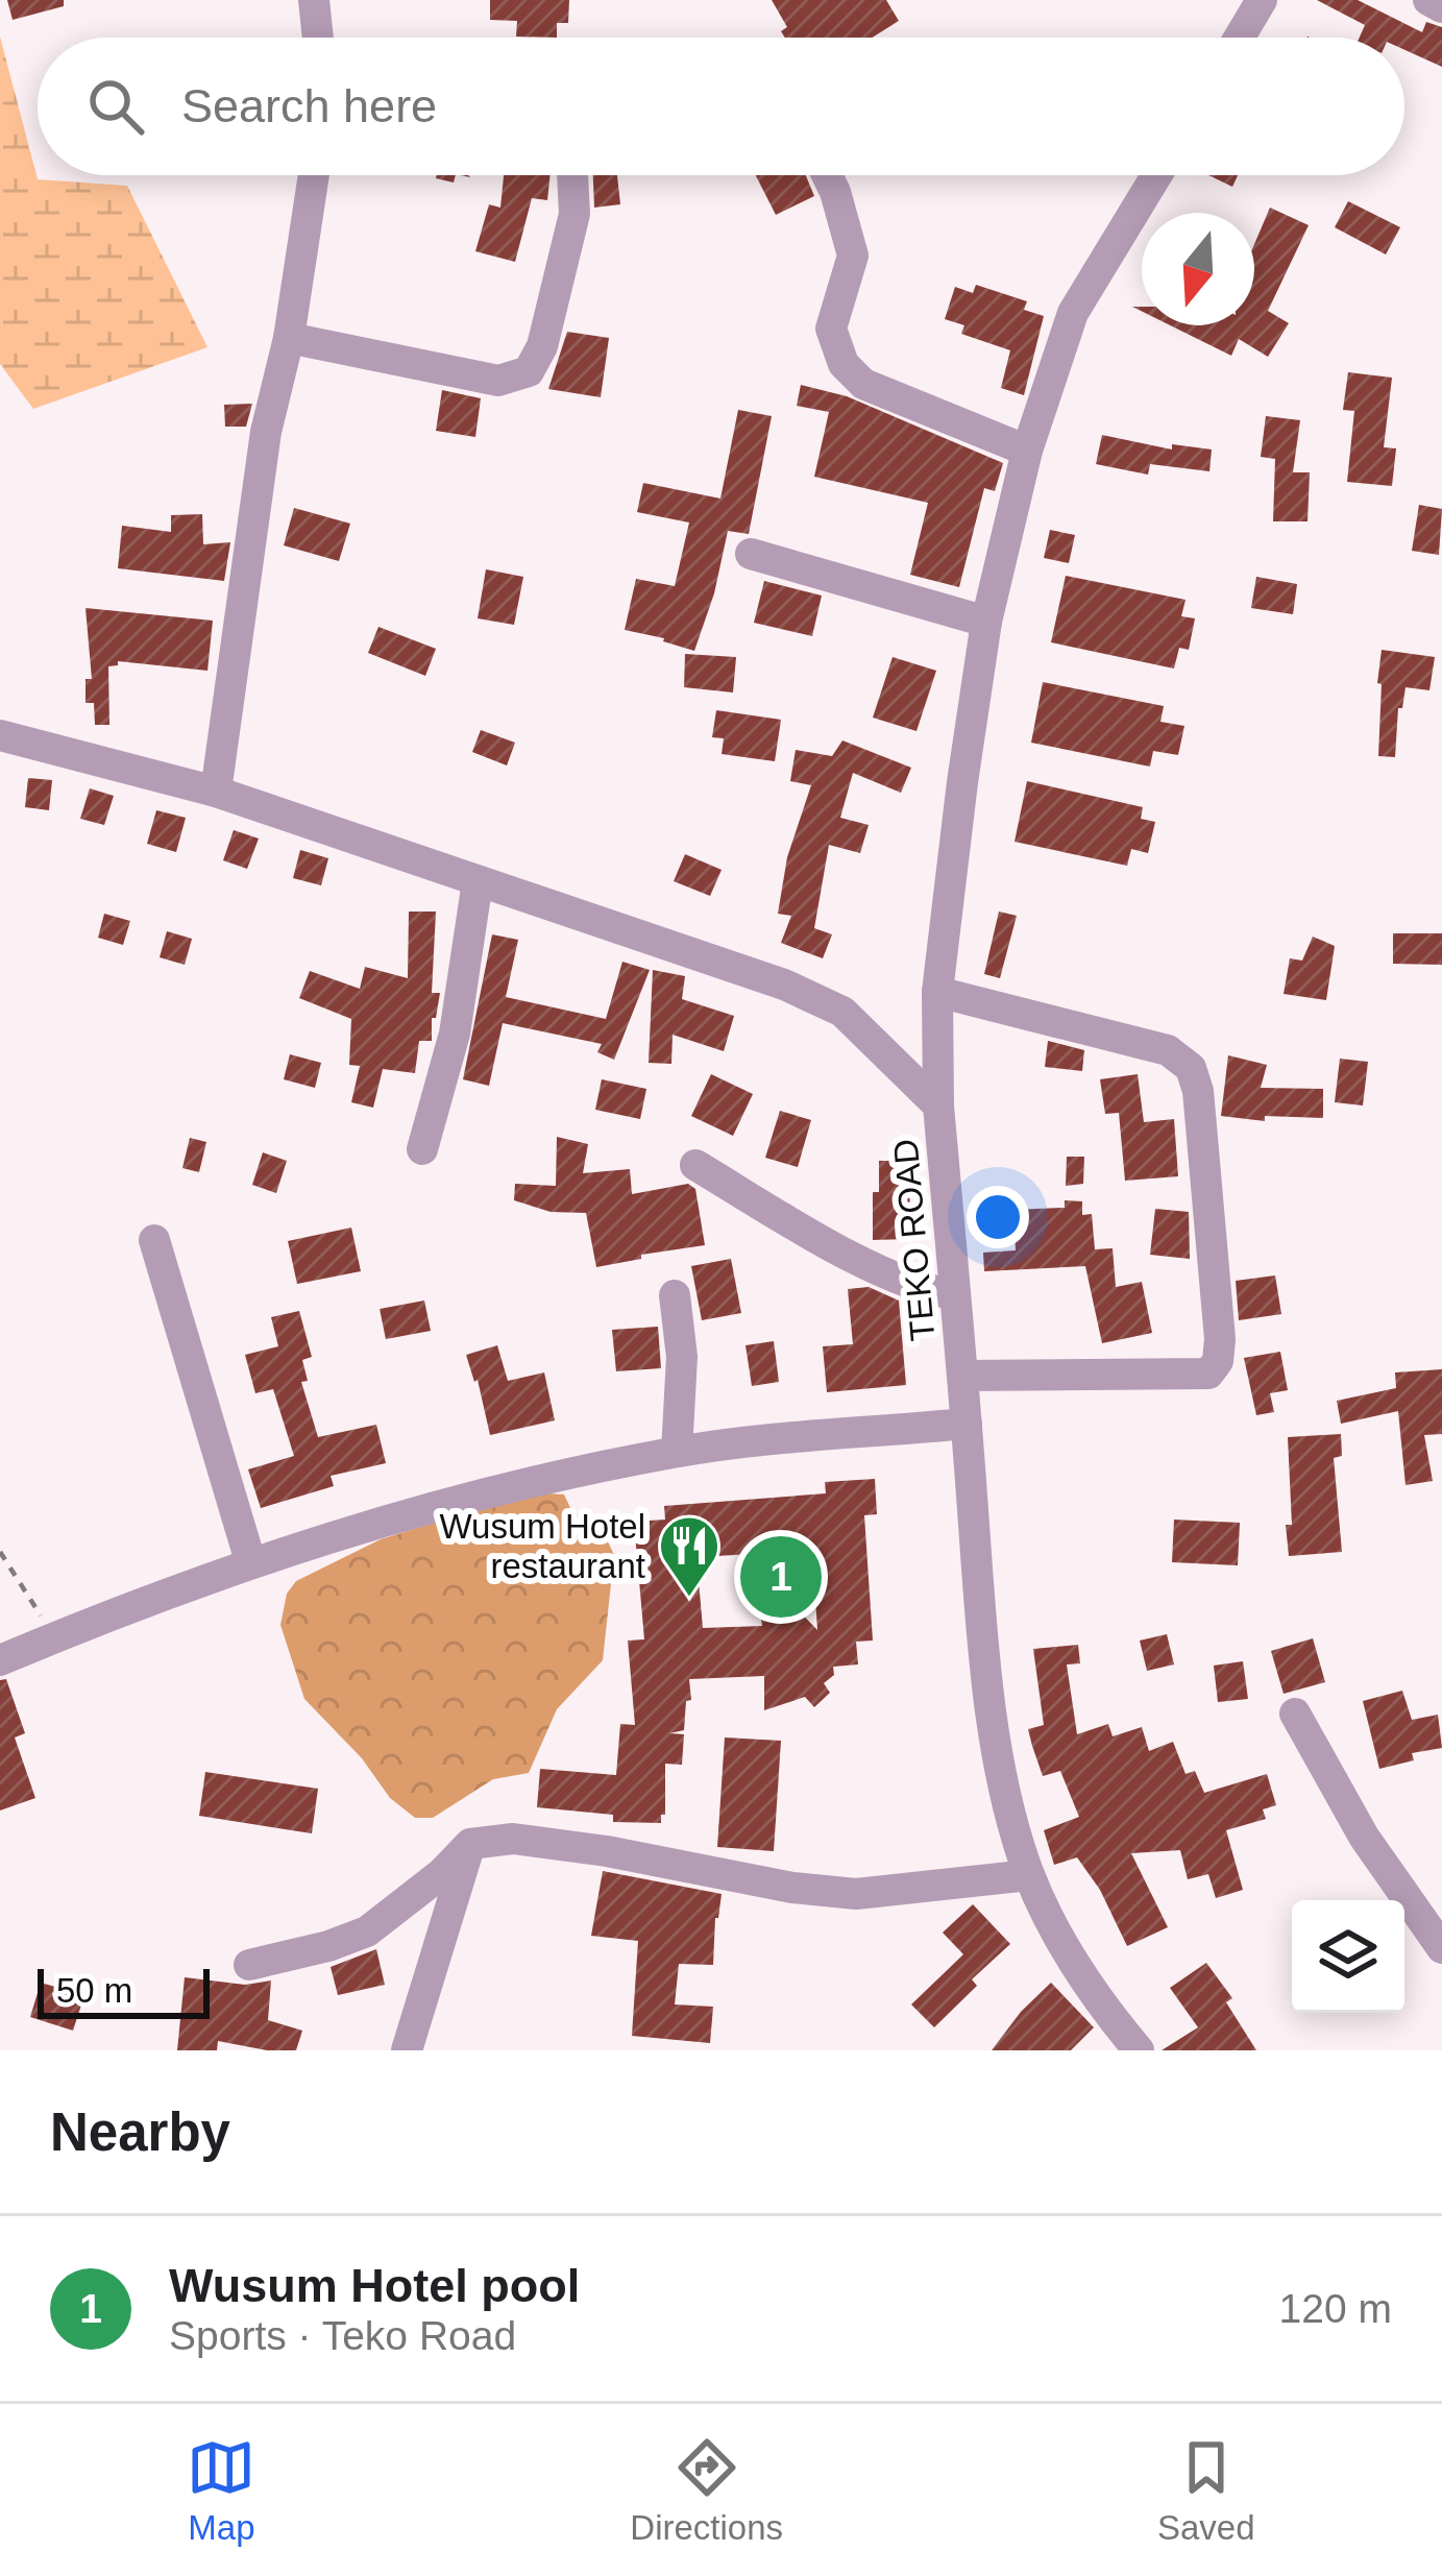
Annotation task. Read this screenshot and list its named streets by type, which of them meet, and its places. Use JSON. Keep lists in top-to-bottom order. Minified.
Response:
{"streets":{"street":["TEKO ROAD"]},"places":{"restaurant":["Wusum Hotel restaurant"]},"scale_bar":"50 m","north":"bottom","page":{"search":"Search here","pins":"1","scale":"50 m","heading":"Nearby","list":[{"mark":"1","name":"Wusum Hotel pool","note":"Sports · Teko Road","value":"120 m"}],"nav":["Map","Directions","Saved"]}}
